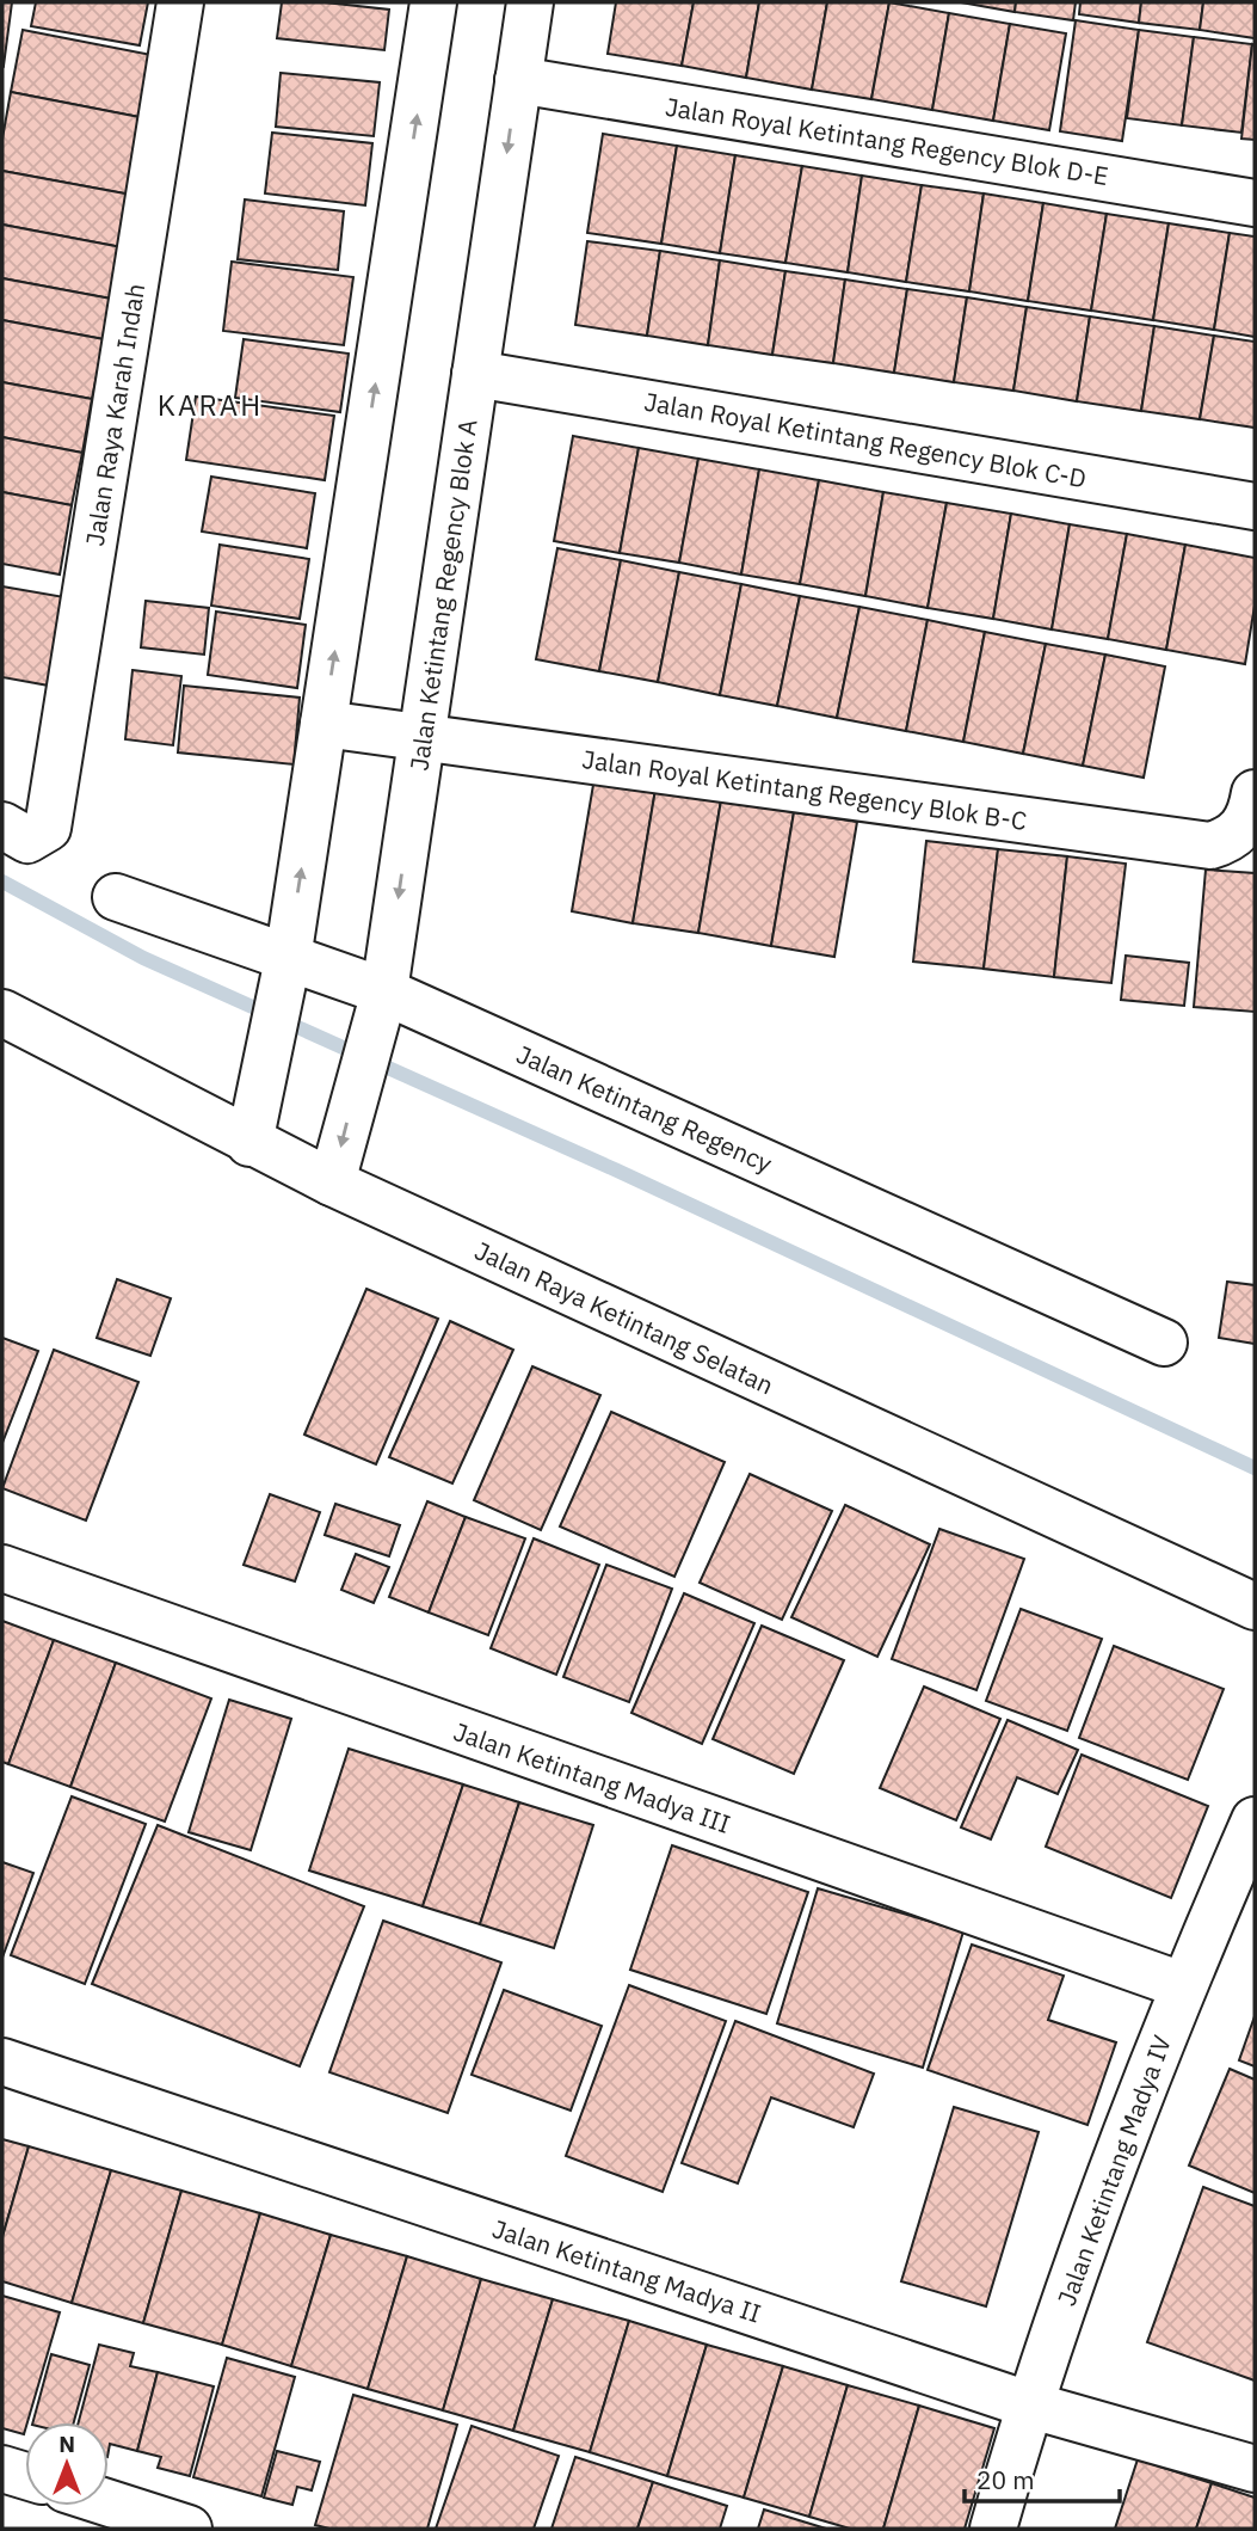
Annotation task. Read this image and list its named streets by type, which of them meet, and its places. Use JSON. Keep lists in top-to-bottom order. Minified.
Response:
{"streets":{"street":["Jalan Royal Ketintang Regency Blok D-E","Jalan Raya Karah Indah","Jalan Royal Ketintang Regency Blok C-D","Jalan Ketintang Regency Blok A","Jalan Royal Ketintang Regency Blok B-C","Jalan Ketintang Regency","Jalan Raya Ketintang Selatan","Jalan Ketintang Madya III","Jalan Ketintang Madya IV","Jalan Ketintang Madya II"]},"crossings":[["Jalan Royal Ketintang Regency Blok D-E","Jalan Ketintang Regency Blok A"],["Jalan Royal Ketintang Regency Blok C-D","Jalan Ketintang Regency Blok A"],["Jalan Ketintang Regency Blok A","Jalan Royal Ketintang Regency Blok B-C"],["Jalan Ketintang Regency Blok A","Jalan Ketintang Regency"],["Jalan Ketintang Regency Blok A","Jalan Raya Ketintang Selatan"],["Jalan Ketintang Madya III","Jalan Ketintang Madya IV"],["Jalan Ketintang Madya IV","Jalan Ketintang Madya II"]],"districts":["KARAH"],"scale_bar":"20 m","north":"top"}
